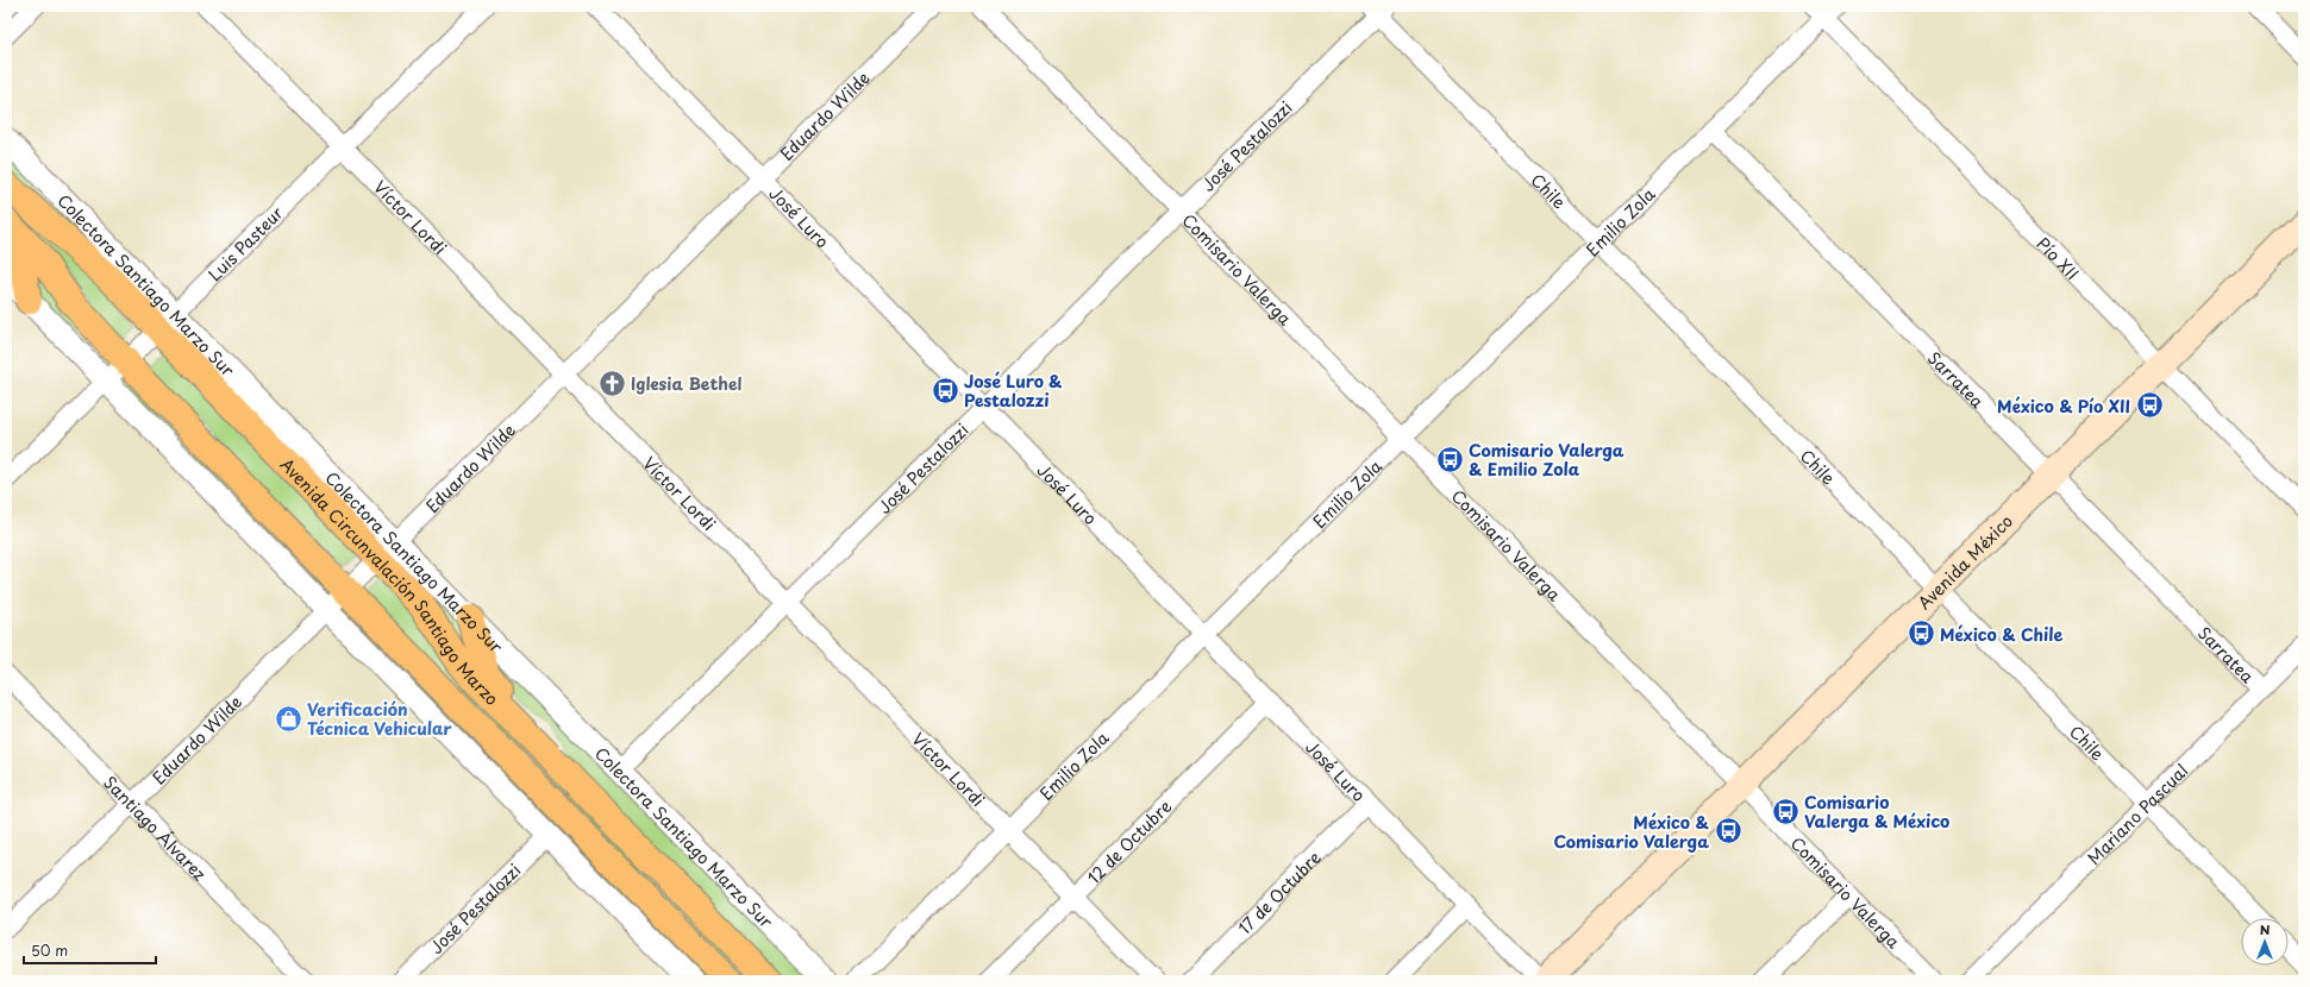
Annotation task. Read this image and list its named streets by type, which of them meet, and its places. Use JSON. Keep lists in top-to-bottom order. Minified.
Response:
{"streets":{"main road":["Avenida México","Avenida Circunvalación Santiago Marzo"],"street":["Eduardo Wilde","José Pestalozzi","Chile","José Luro","Víctor Lordi","Emilio Zola","Luis Pasteur","Pío XII","Comisario Valerga","Colectora Santiago Marzo Sur","Sarratea","Mariano Pascual","Santiago Álvarez","12 de Octubre","17 de Octubre"]},"crossings":[["Eduardo Wilde","José Luro"],["Eduardo Wilde","Víctor Lordi"],["Eduardo Wilde","Colectora Santiago Marzo Sur"],["Eduardo Wilde","Avenida Circunvalación Santiago Marzo"],["Eduardo Wilde","Santiago Álvarez"],["José Pestalozzi","Chile"],["José Pestalozzi","José Luro"],["José Pestalozzi","Víctor Lordi"],["José Pestalozzi","Comisario Valerga"],["José Pestalozzi","Colectora Santiago Marzo Sur"],["Chile","Emilio Zola"],["Chile","Avenida México"],["Chile","Mariano Pascual"],["José Luro","Emilio Zola"],["José Luro","12 de Octubre"],["José Luro","17 de Octubre"],["Víctor Lordi","Emilio Zola"],["Víctor Lordi","Luis Pasteur"],["Víctor Lordi","12 de Octubre"],["Emilio Zola","Pío XII"],["Emilio Zola","Comisario Valerga"],["Emilio Zola","Sarratea"],["Luis Pasteur","Colectora Santiago Marzo Sur"],["Luis Pasteur","Avenida Circunvalación Santiago Marzo"],["Pío XII","Avenida México"],["Comisario Valerga","Avenida México"],["Colectora Santiago Marzo Sur","Avenida Circunvalación Santiago Marzo"],["Sarratea","Avenida México"],["Sarratea","Mariano Pascual"]],"places":{"church":["Iglesia Bethel"],"bus stop":["José Luro & Pestalozzi","México & Pío XII","Comisario Valerga & Emilio Zola","México & Chile","Comisario Valerga & México","México & Comisario Valerga"],"shop":["Verificación Técnica Vehicular"]},"scale_bar":"50 m","north":"top"}
